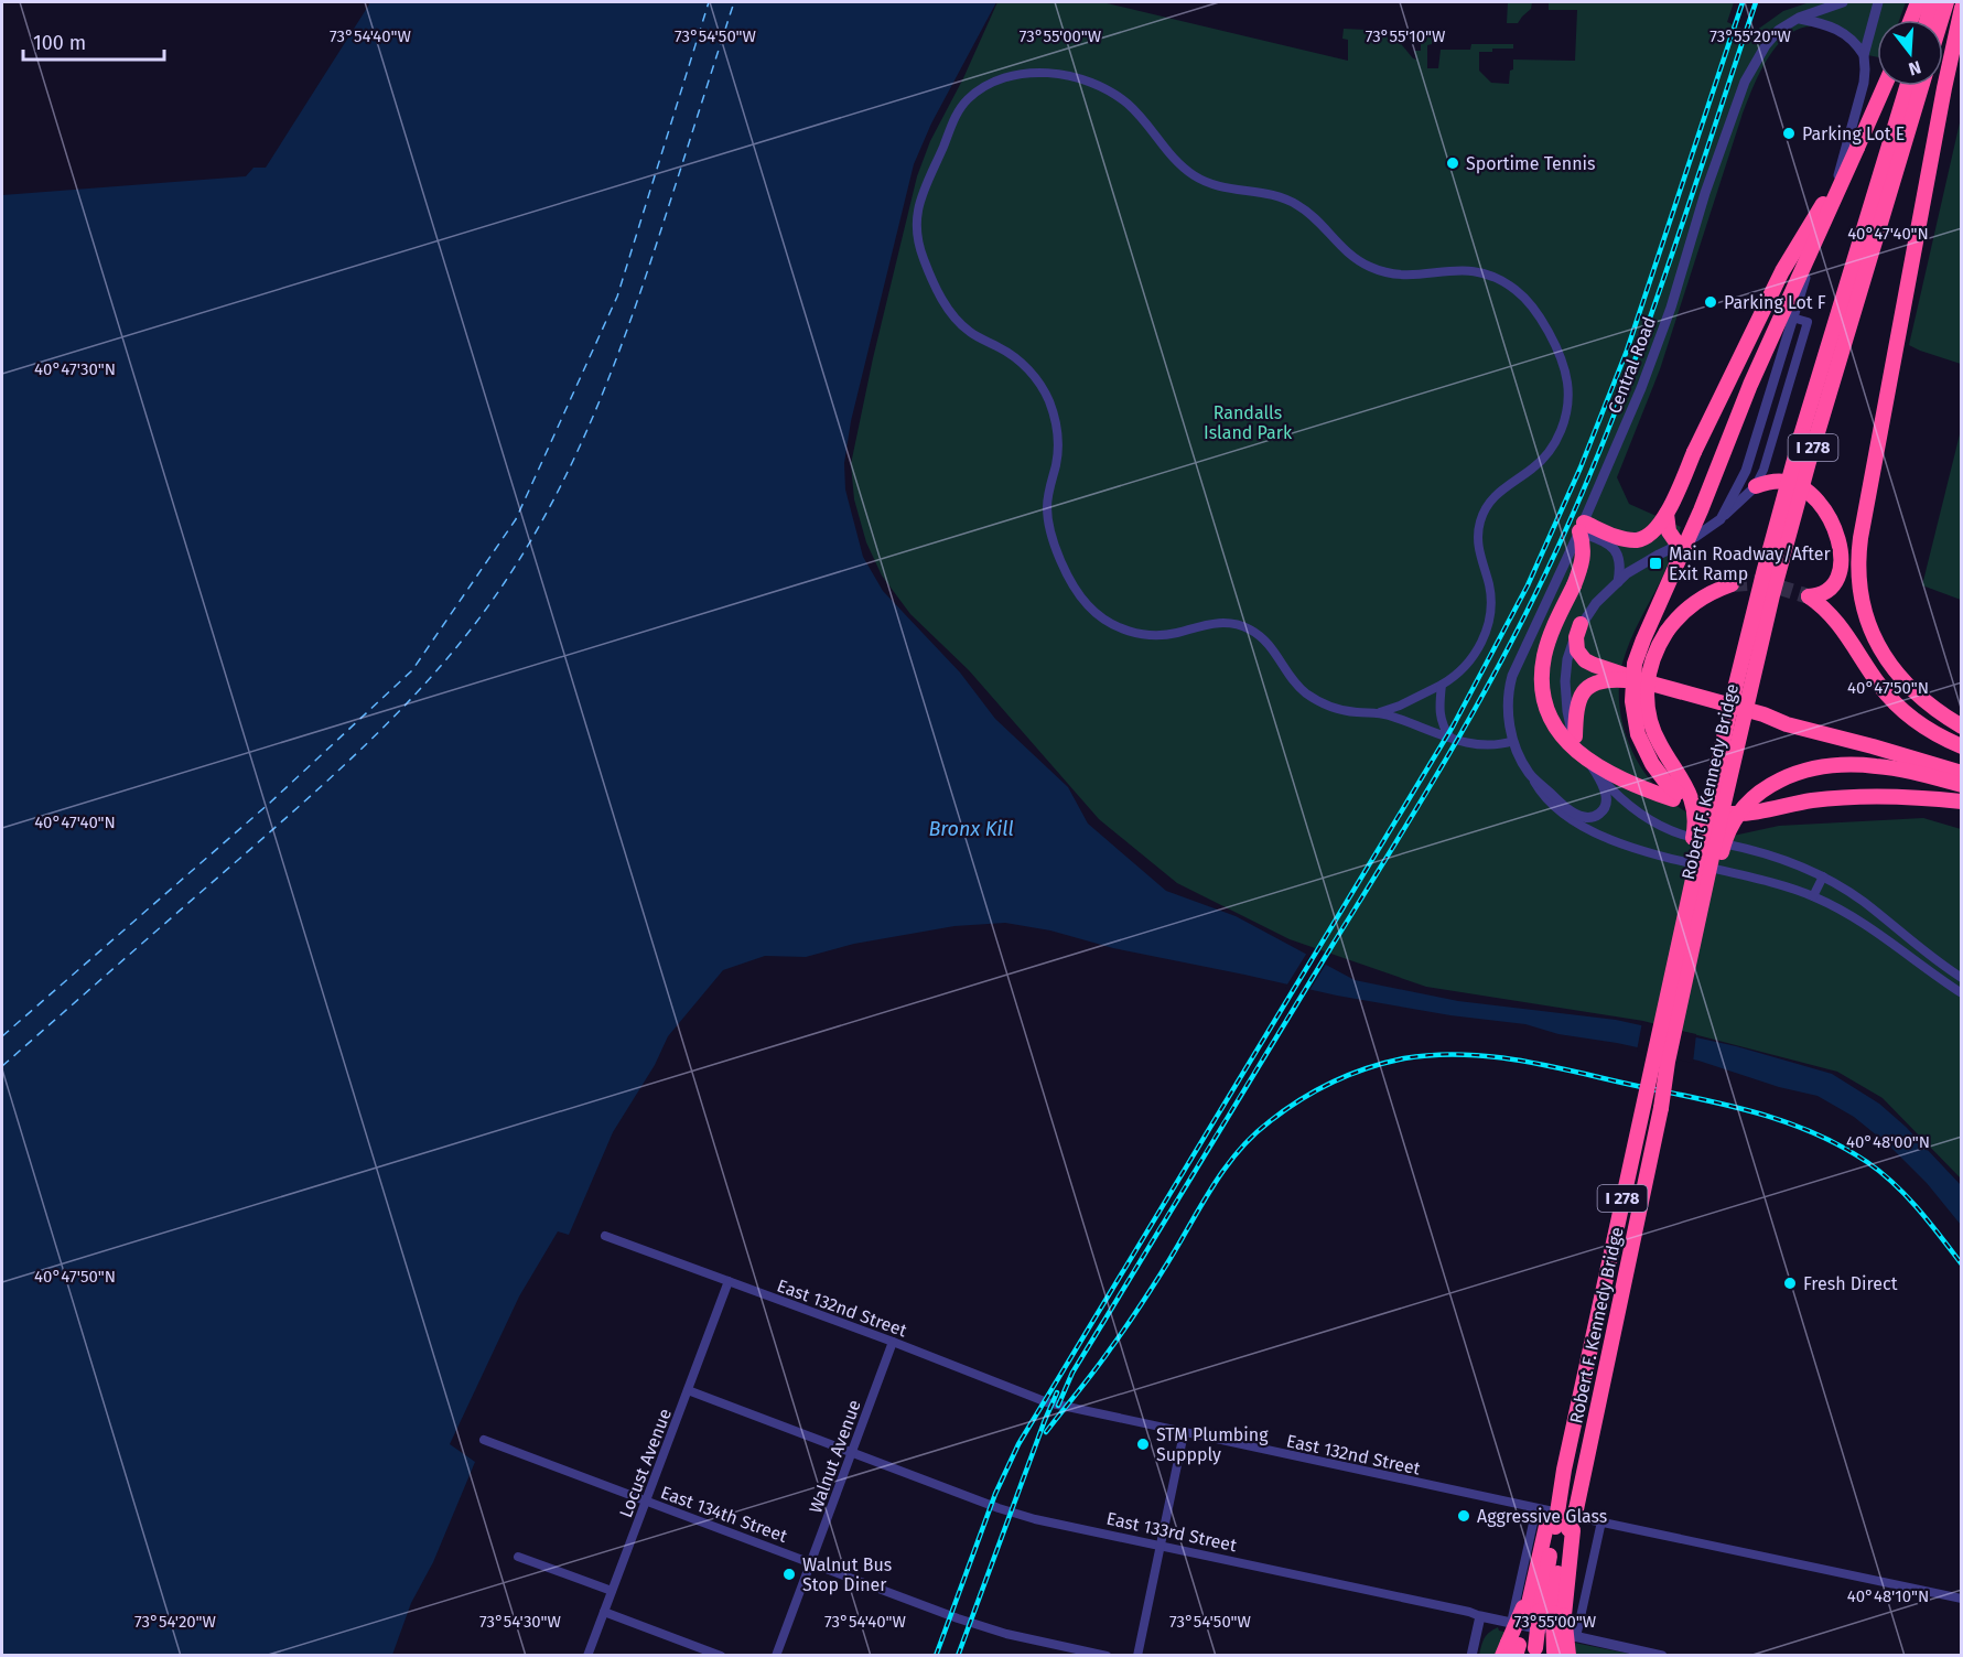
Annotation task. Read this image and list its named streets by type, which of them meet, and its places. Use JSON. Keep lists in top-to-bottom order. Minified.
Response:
{"streets":{"highway":["I 278","Robert F. Kennedy Bridge"],"street":["Central Road","East 132nd Street","Walnut Avenue","Locust Avenue","East 134th Street","East 133rd Street"]},"crossings":[["East 132nd Street","Walnut Avenue"],["East 132nd Street","Locust Avenue"],["Walnut Avenue","East 134th Street"],["Walnut Avenue","East 133rd Street"],["Locust Avenue","East 134th Street"],["Locust Avenue","East 133rd Street"]],"water":["Bronx Kill"],"parks":["Randalls Island Park"],"places":{"other":["Parking Lot E","Sportime Tennis","Parking Lot F","Fresh Direct","STM Plumbing Suppply","Aggressive Glass","Walnut Bus Stop Diner"],"transit":["Main Roadway/After Exit Ramp"]},"scale_bar":"100 m","north":"bottom","coordinates":["73°54'40\"W","73°54'50\"W","73°55'00\"W","73°55'10\"W","73°55'20\"W","40°47'40\"N","40°47'30\"N","40°47'50\"N","40°48'00\"N","40°48'10\"N","73°54'20\"W","73°54'30\"W"]}
